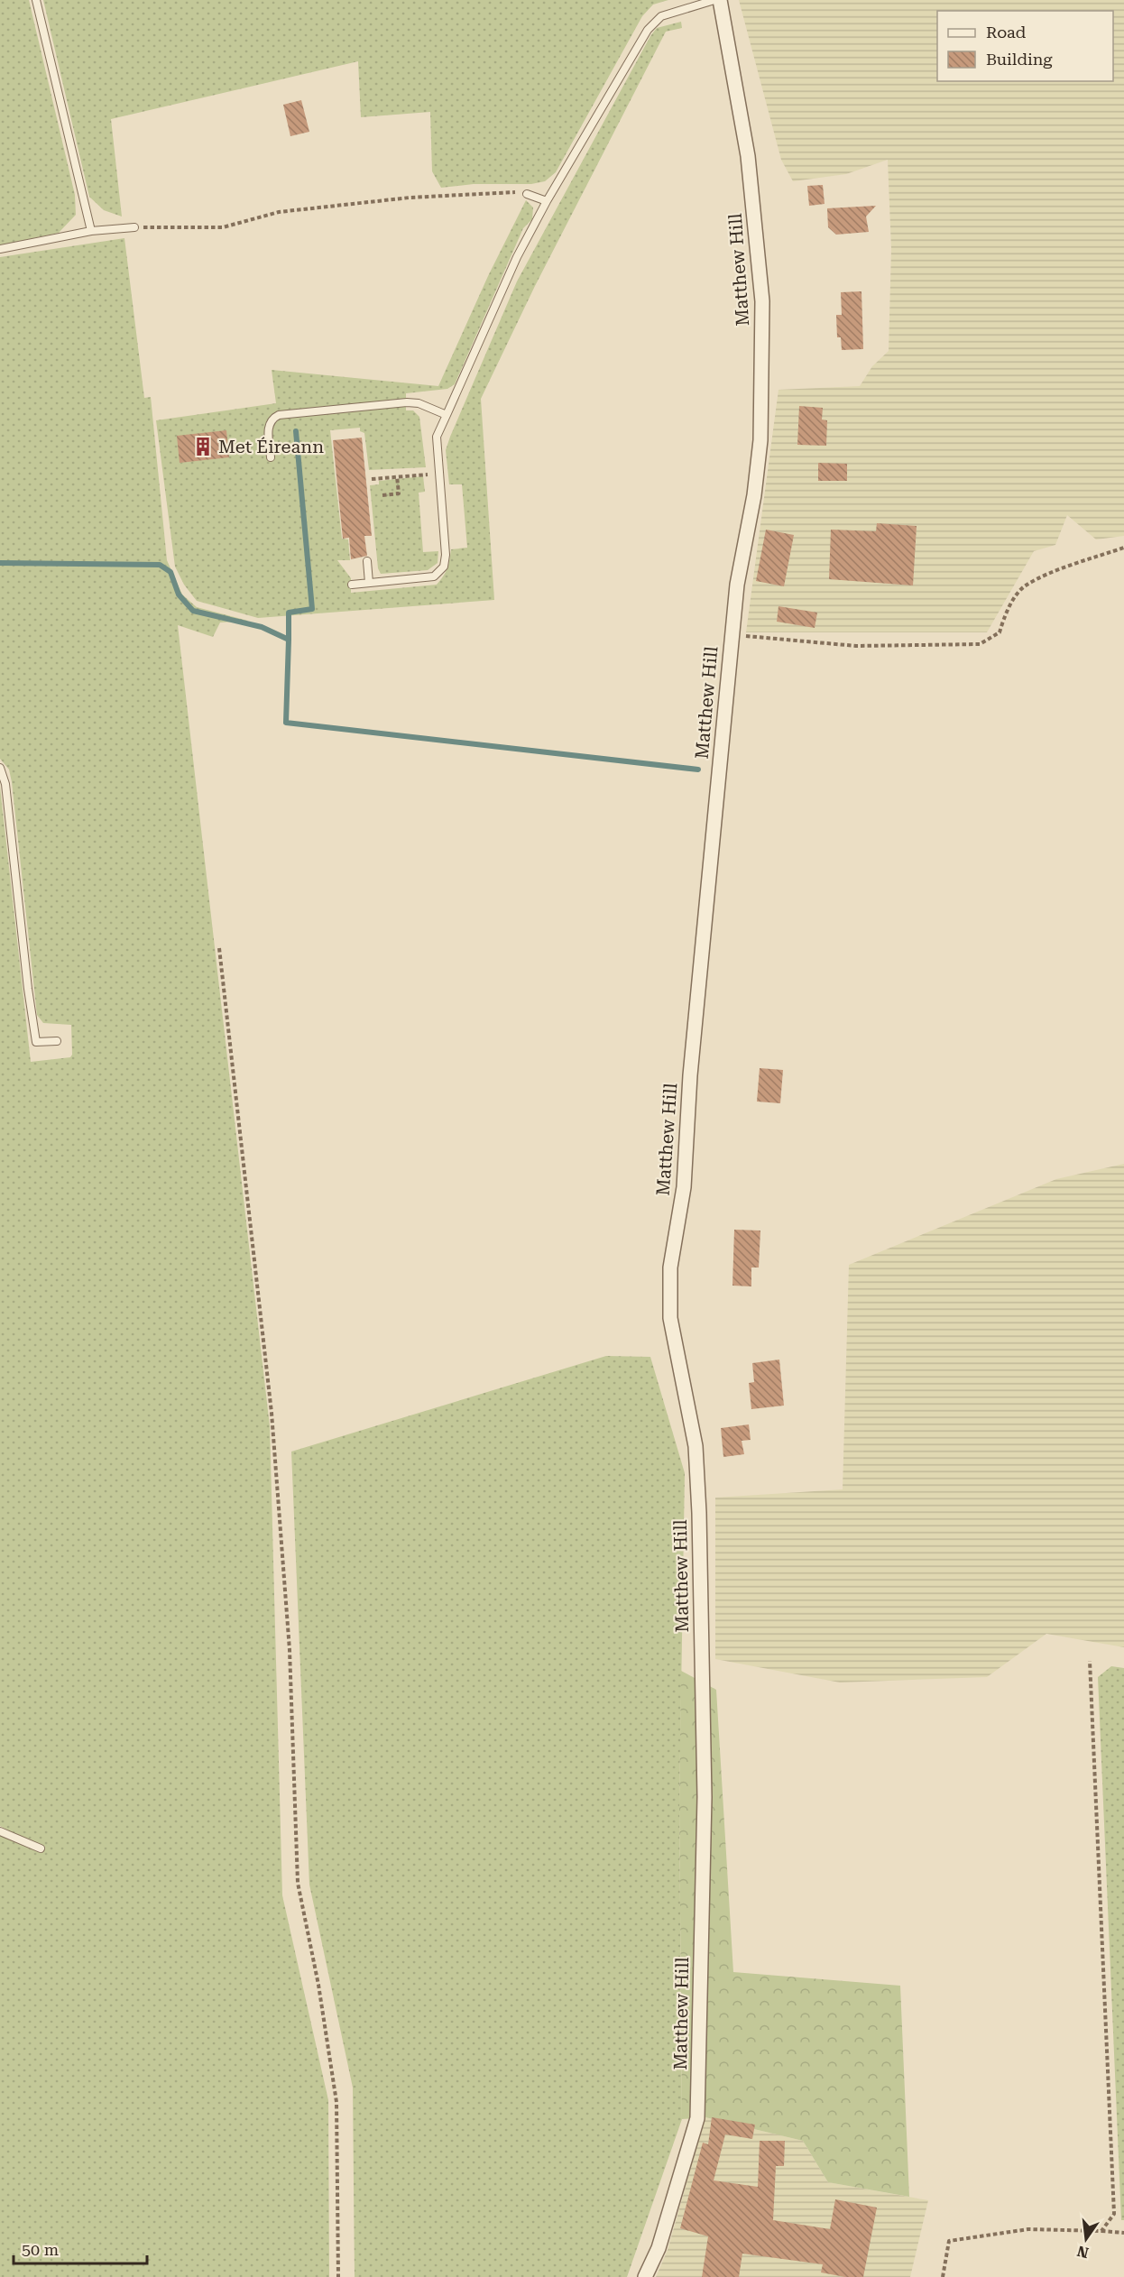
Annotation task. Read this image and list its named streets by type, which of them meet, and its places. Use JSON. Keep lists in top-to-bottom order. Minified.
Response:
{"streets":{"street":["Matthew Hill"]},"places":{"building":["Met Éireann"]},"legend":["Road","Building"],"scale_bar":"50 m","north":"bottom"}
